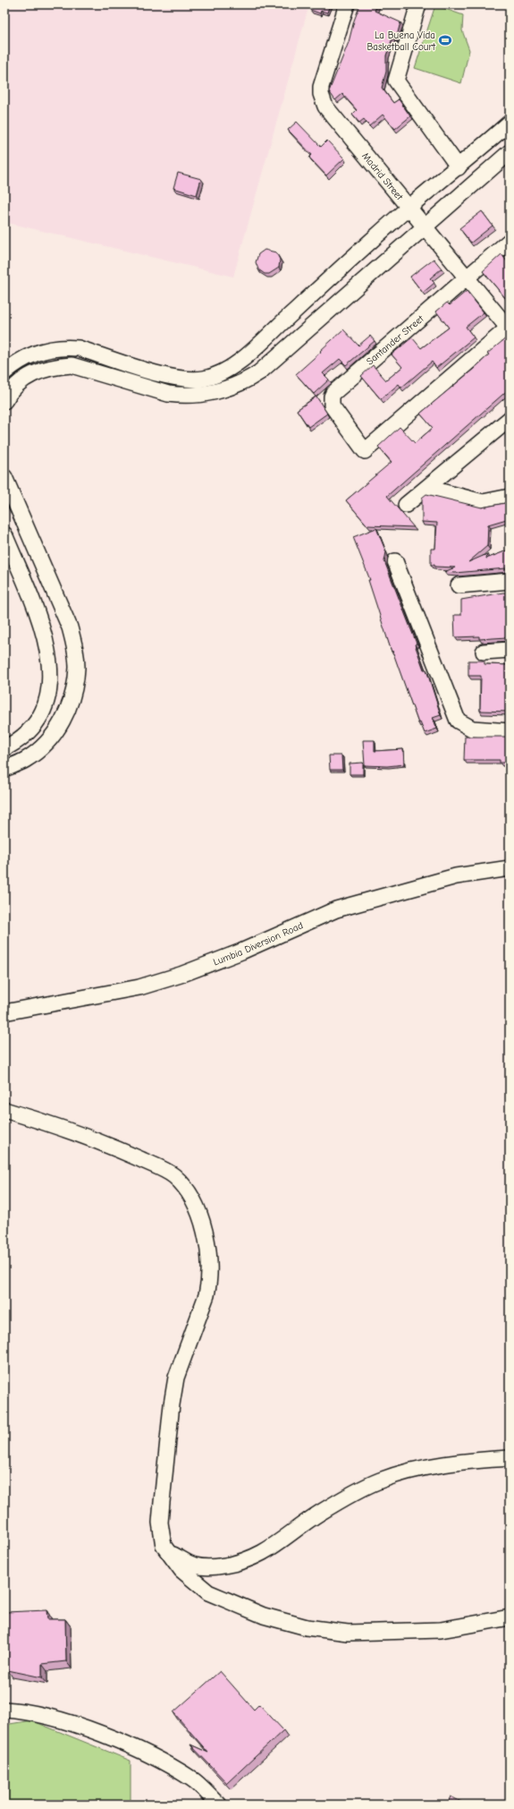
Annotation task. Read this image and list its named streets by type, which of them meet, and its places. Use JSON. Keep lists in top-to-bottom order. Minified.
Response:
{"streets":{"street":["Madrid Street","Santander Street","Lumbia Diversion Road"]},"crossings":[["Madrid Street","Santander Street"]],"places":{"sports":["La Buena Vida Basketball Court"]}}
